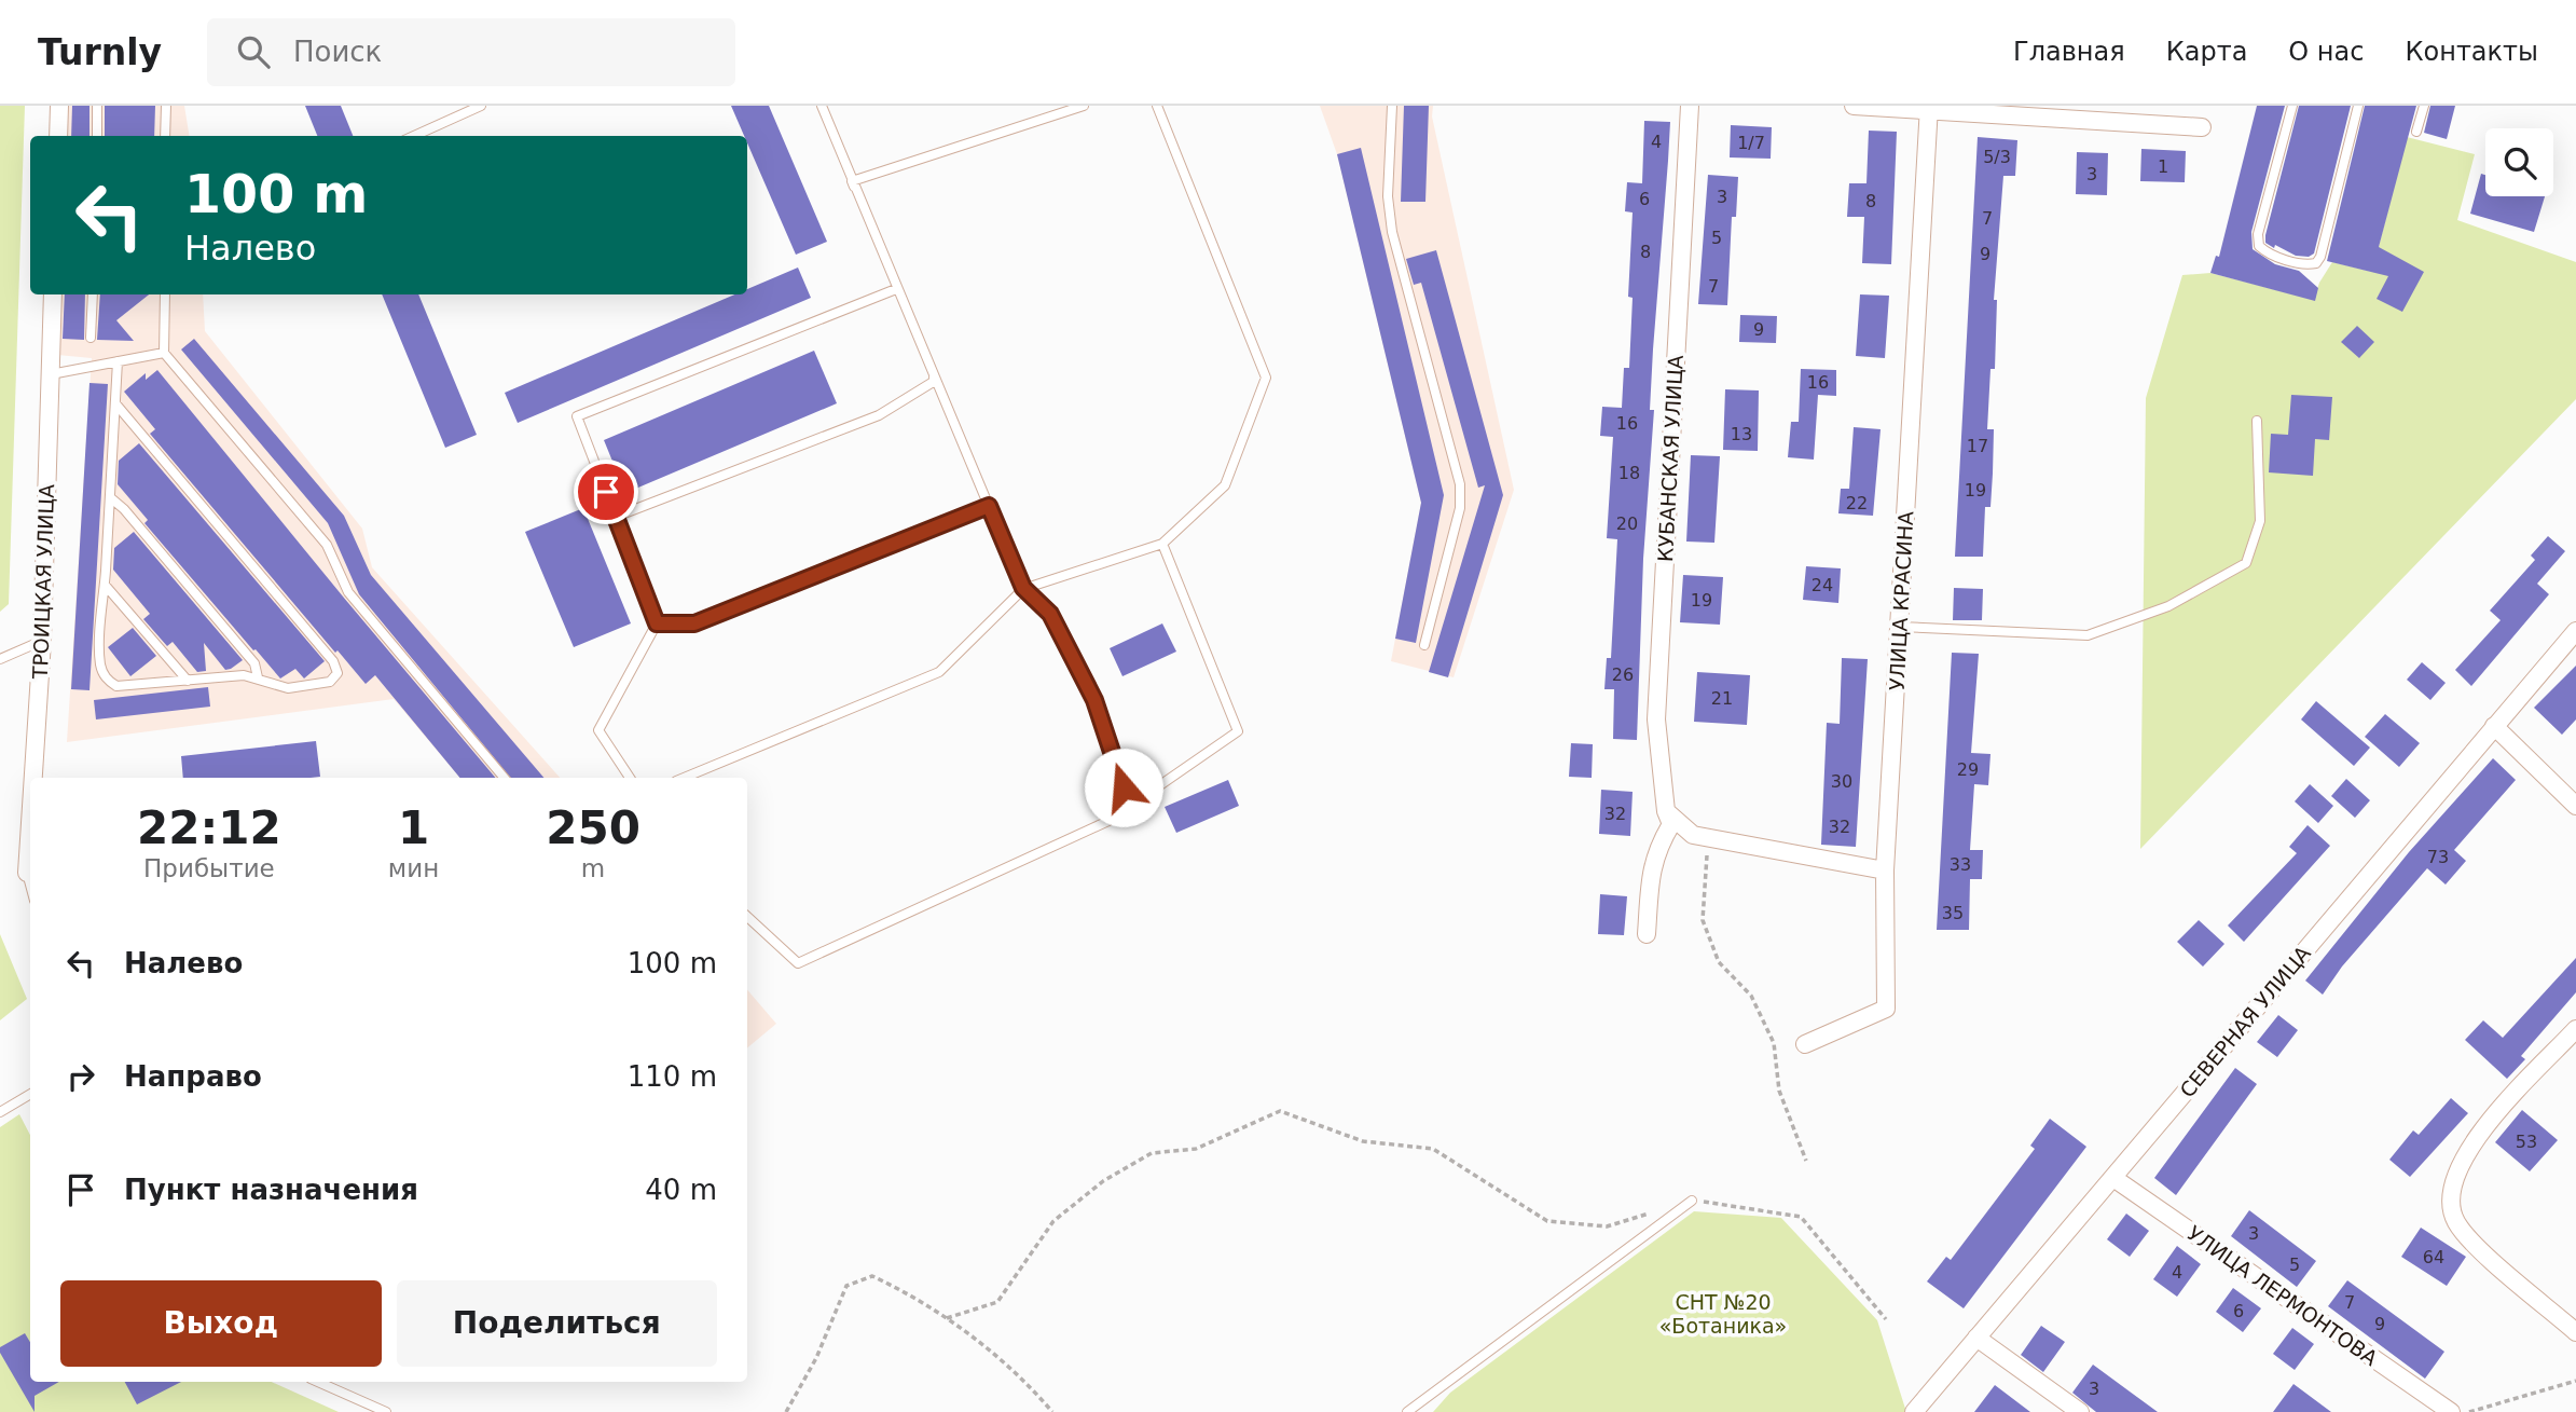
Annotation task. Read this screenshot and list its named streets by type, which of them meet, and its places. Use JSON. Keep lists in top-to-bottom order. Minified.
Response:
{"streets":{"street":["КУБАНСКАЯ УЛИЦА","ТРОИЦКАЯ УЛИЦА","УЛИЦА КРАСИНА","СЕВЕРНАЯ УЛИЦА","УЛИЦА ЛЕРМОНТОВА"]},"crossings":[["СЕВЕРНАЯ УЛИЦА","УЛИЦА ЛЕРМОНТОВА"]],"parks":["СНТ №20 «Ботаника»"],"house_numbers":["4","1/7","5/3","1","3","3","6","8","7","5","8","9","7","9","16","16","13","17","18","19","22","20","24","19","26","21","29","30","32","32","73","33","35","53","3","64","5","4","7","6","9","3"],"page":{"header":"Turnly","search":"Поиск","nav":["Главная","Карта","О нас","Контакты"],"turn":["100 m","Налево"],"eta":["22:12","Прибытие","1","мин","250","m"],"list":[{"name":"Налево","value":"100 m"},{"name":"Направо","value":"110 m"},{"name":"Пункт назначения","value":"40 m"}],"buttons":["Выход","Поделиться"]}}
